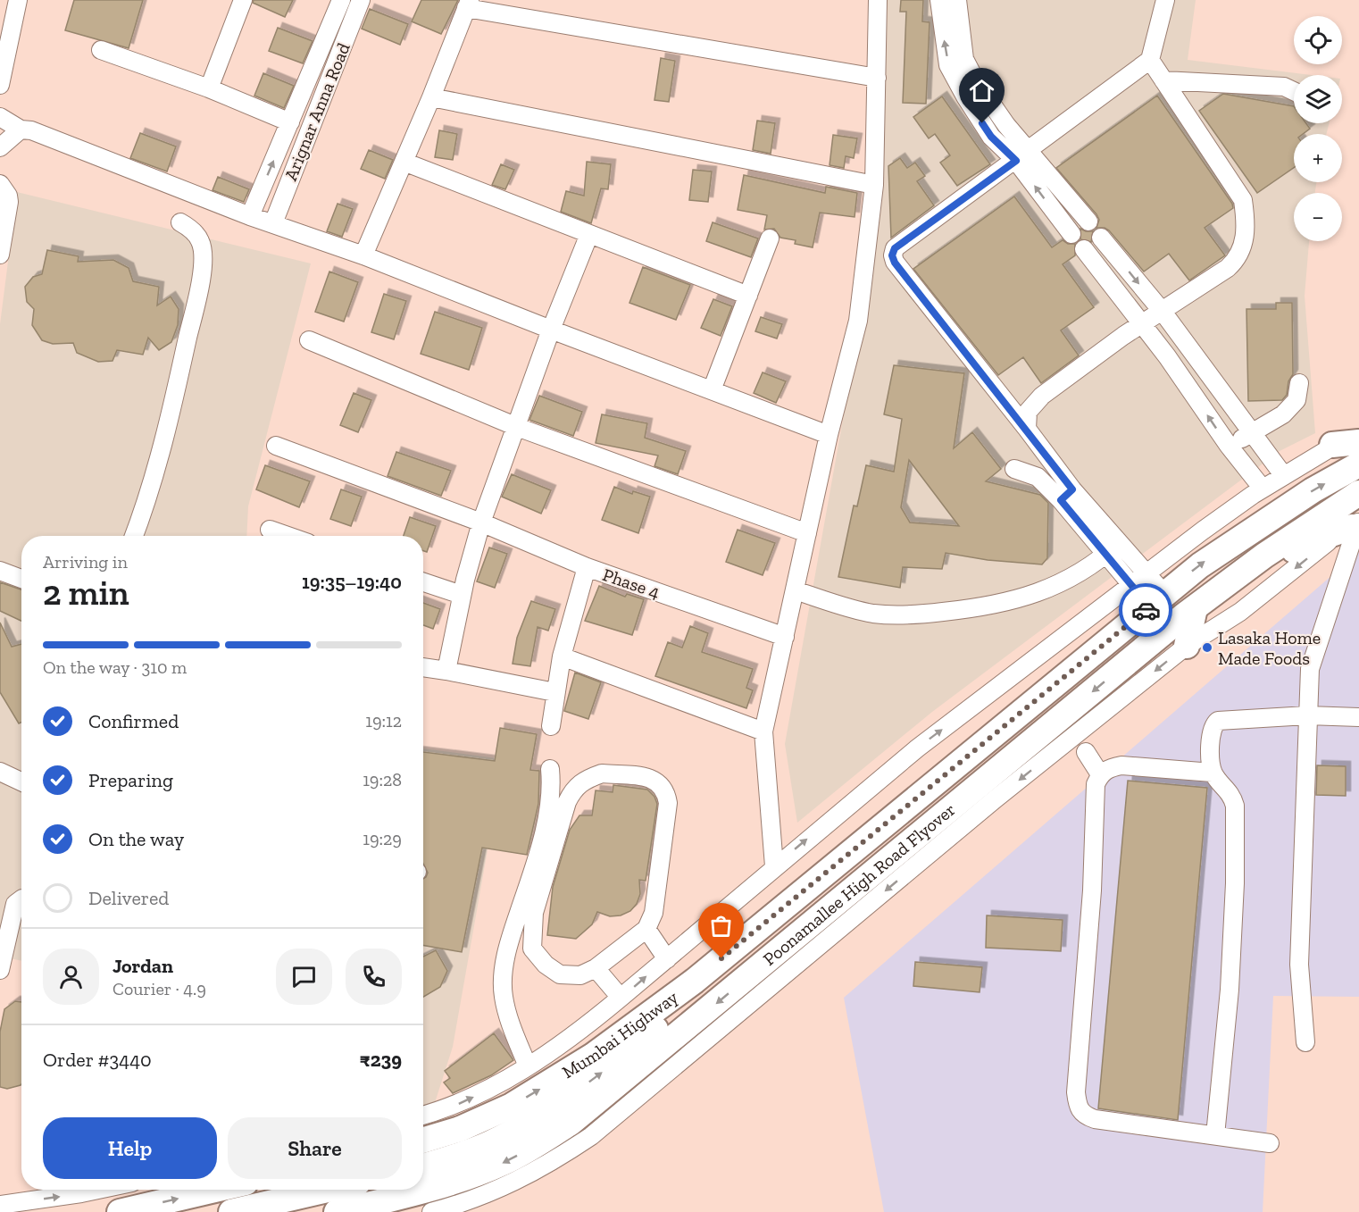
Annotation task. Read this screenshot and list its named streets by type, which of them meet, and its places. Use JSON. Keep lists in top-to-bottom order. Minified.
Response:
{"streets":{"highway":["Poonamallee High Road Flyover","Mumbai Highway"],"street":["Arignar Anna Road","Phase 4"]},"places":["Lasaka Home Made Foods"],"page":{"map_buttons":["+","−"],"heading":["2 min","Arriving in","19:35–19:40"],"panel":["Jordan","Courier · 4.9","Order #3440","₹239"],"bar":"On the way · 310 m","list":[["Confirmed","19:12"],["Preparing","19:28"],["On the way","19:29"],"Delivered"],"buttons":["Help","Share"]}}
